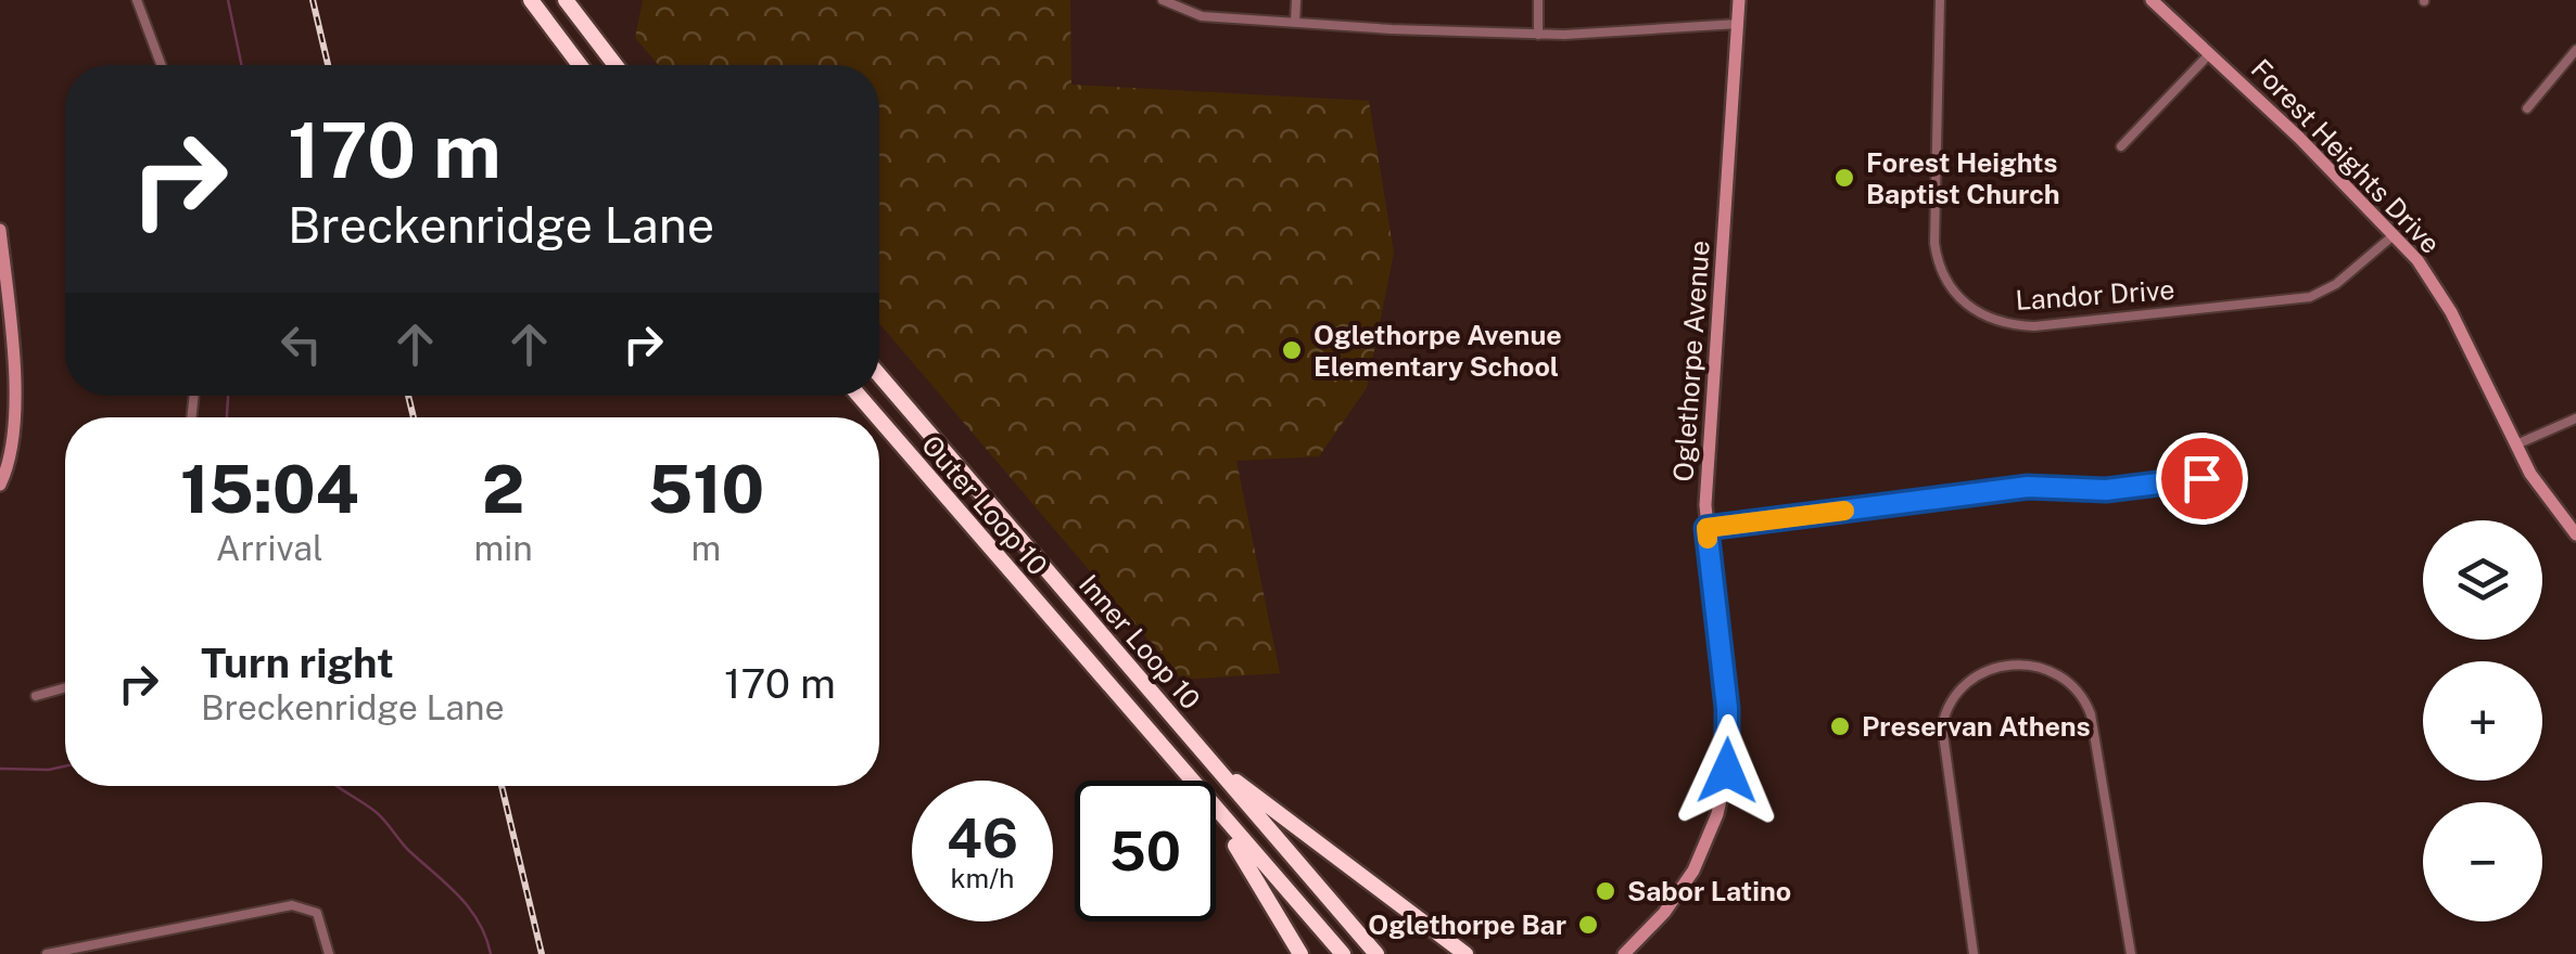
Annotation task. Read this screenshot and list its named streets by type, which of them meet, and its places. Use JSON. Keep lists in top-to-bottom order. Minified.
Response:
{"streets":{"highway":["Outer Loop 10","Inner Loop 10"],"main road":["Forest Heights Drive","Oglethorpe Avenue"],"street":["Landor Drive"]},"crossings":[["Forest Heights Drive","Landor Drive"]],"places":["Forest Heights Baptist Church","Oglethorpe Avenue Elementary School","Preservan Athens","Sabor Latino","Oglethorpe Bar"],"page":{"turn":["170 m","Breckenridge Lane"],"eta":["15:04","Arrival","2","min","510","m"],"map_buttons":["+","−"],"list":[{"name":"Turn right","note":"Breckenridge Lane","value":"170 m"}],"speed":"46 km/h","limit":"50"}}
